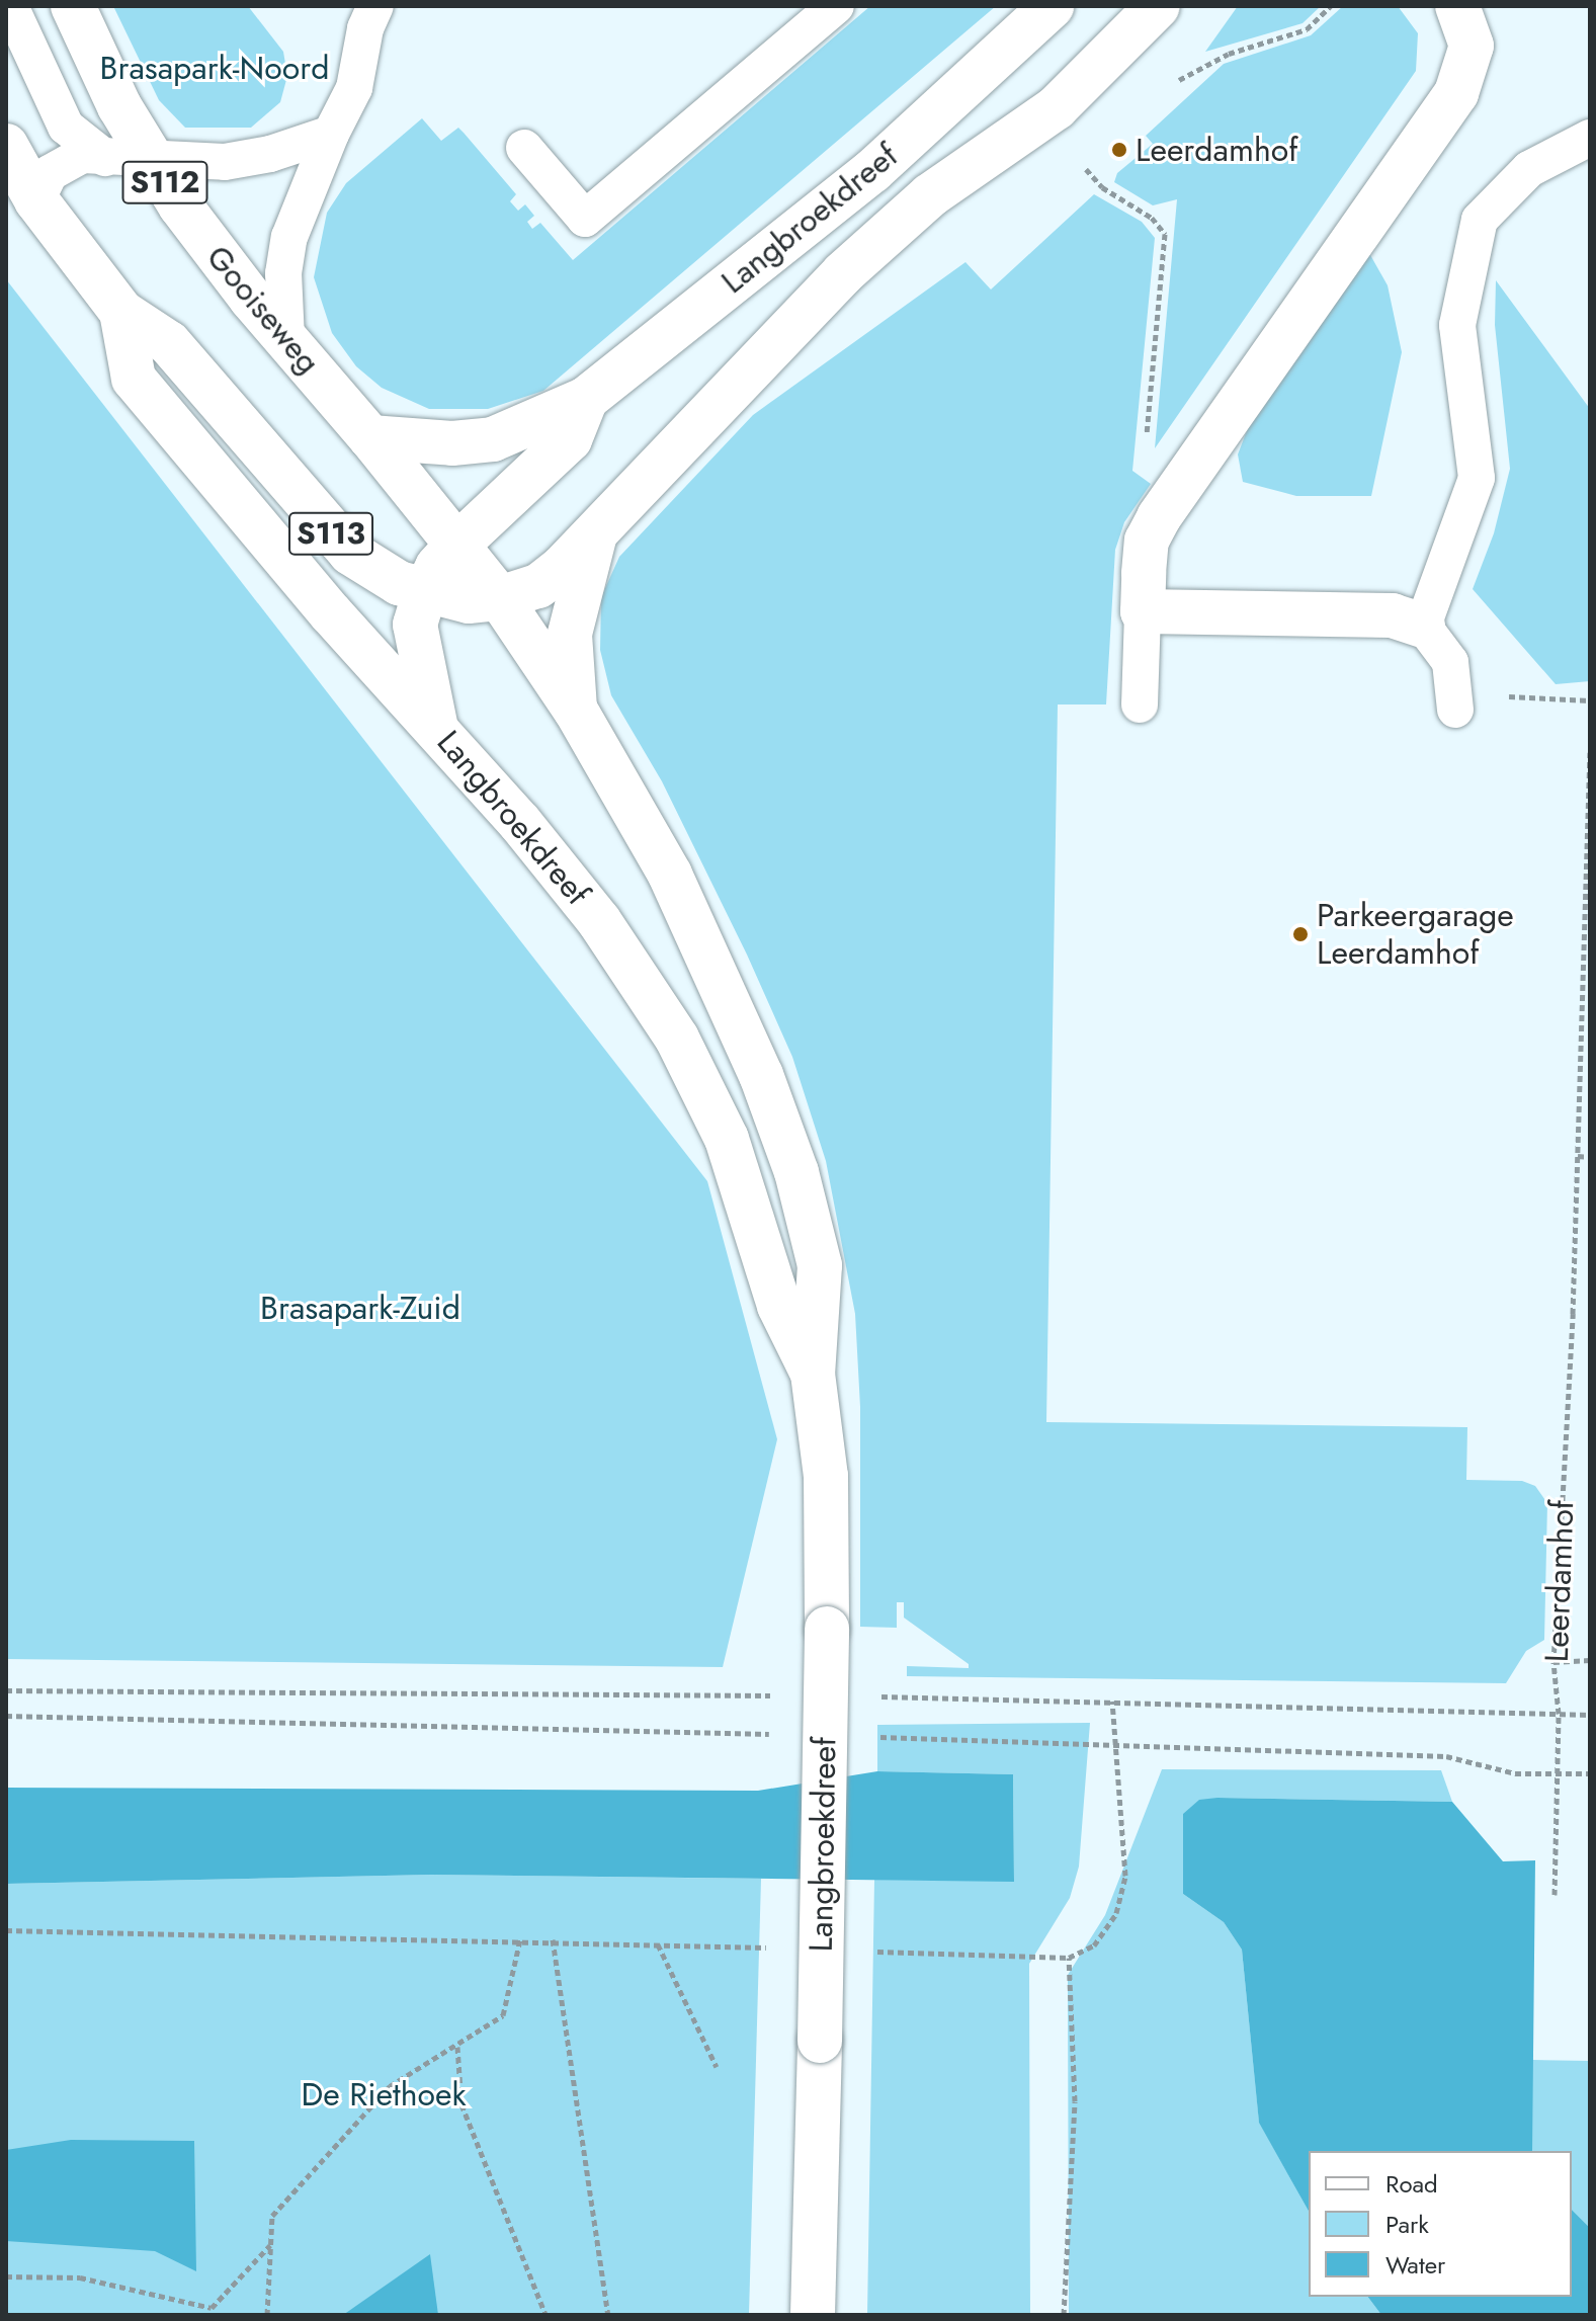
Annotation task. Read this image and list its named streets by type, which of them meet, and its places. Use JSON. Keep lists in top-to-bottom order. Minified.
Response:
{"streets":{"main road":["S112","Langbroekdreef","Gooiseweg","S113"],"path":["Leerdamhof"]},"crossings":[["S112","Langbroekdreef"],["S112","Gooiseweg"],["S112","S113"],["Langbroekdreef","S113"]],"parks":["Brasapark-Noord","Brasapark-Zuid","De Riethoek"],"places":["Leerdamhof","Parkeergarage Leerdamhof"],"legend":["Road","Park","Water"]}
